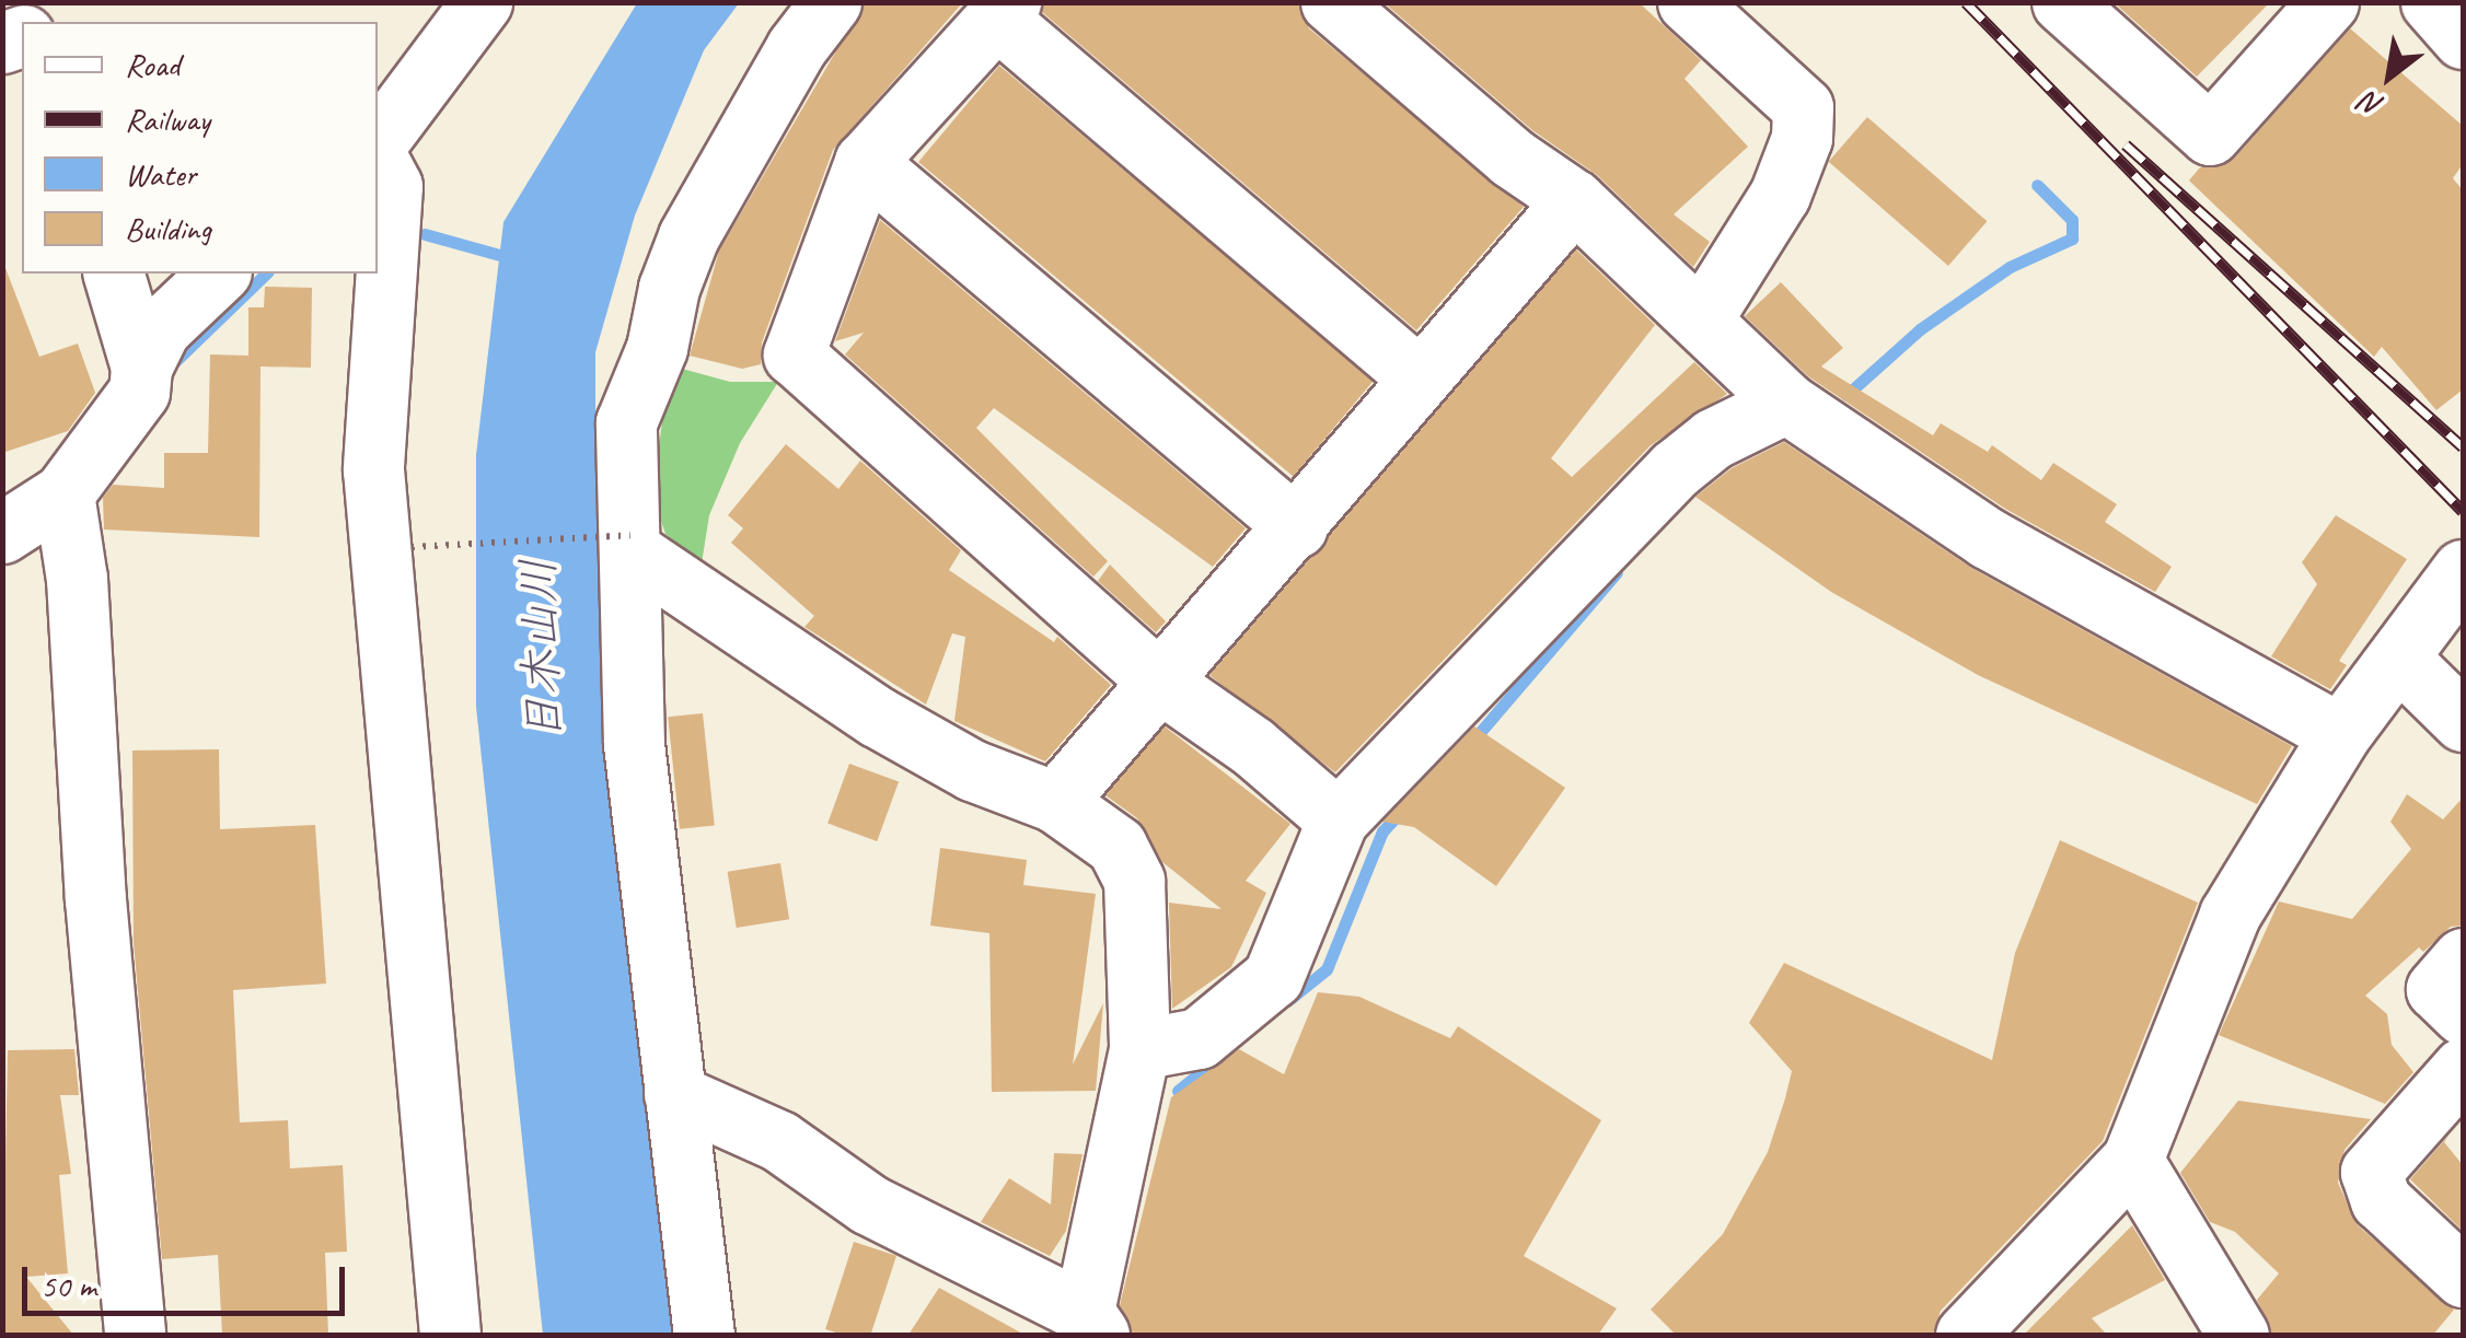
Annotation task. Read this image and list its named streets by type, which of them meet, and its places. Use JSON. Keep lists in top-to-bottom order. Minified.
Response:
{"water":["日木山川"],"legend":["Road","Railway","Water","Building"],"scale_bar":"50 m","north":"bottom left"}
